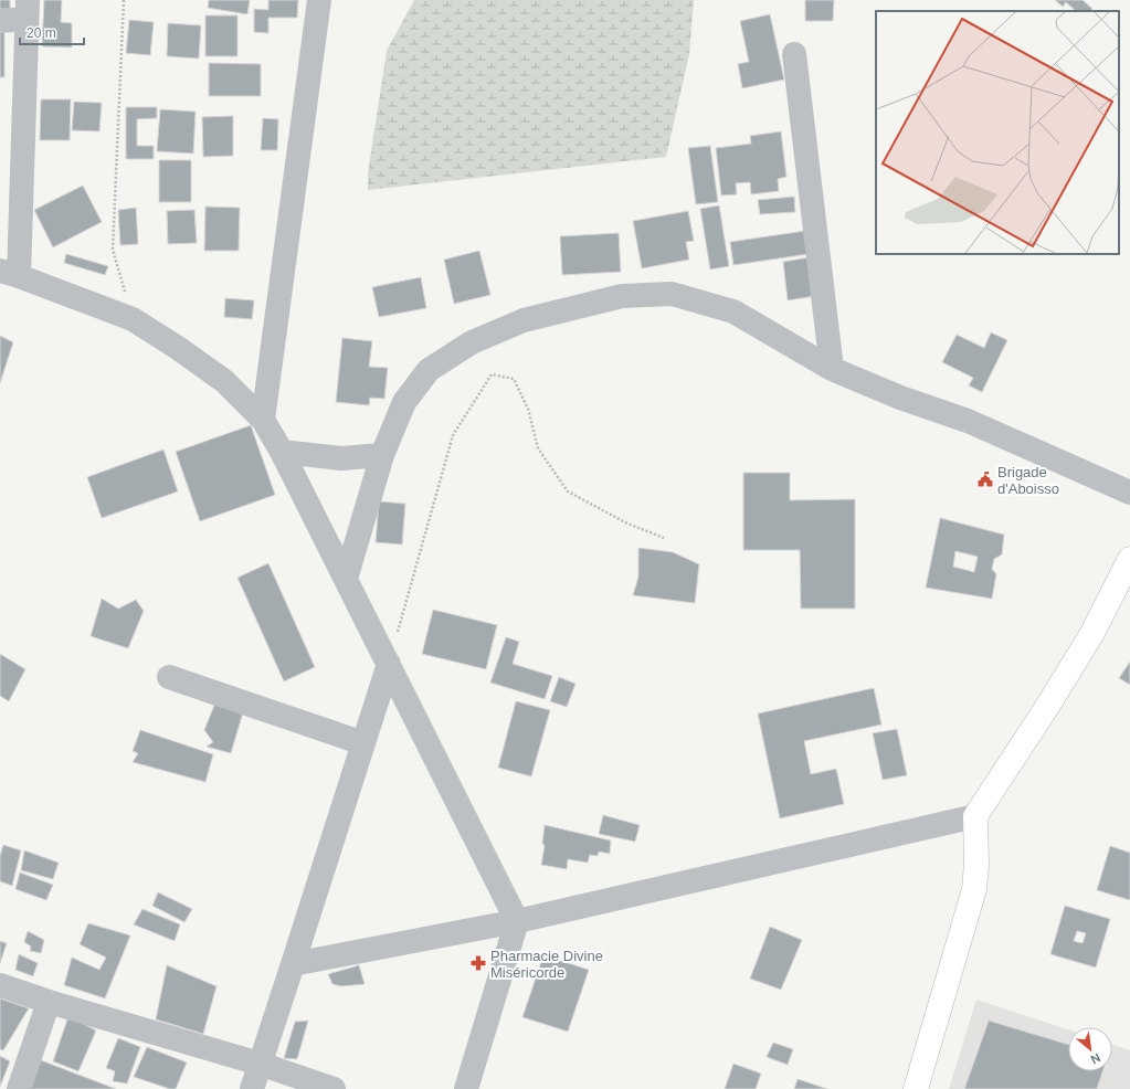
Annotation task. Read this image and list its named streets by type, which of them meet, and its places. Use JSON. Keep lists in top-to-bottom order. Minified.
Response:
{"places":{"public building":["Brigade d'Aboisso"],"pharmacy":["Pharmacie Divine Miséricorde"]},"scale_bar":"20 m","north":"bottom right"}
